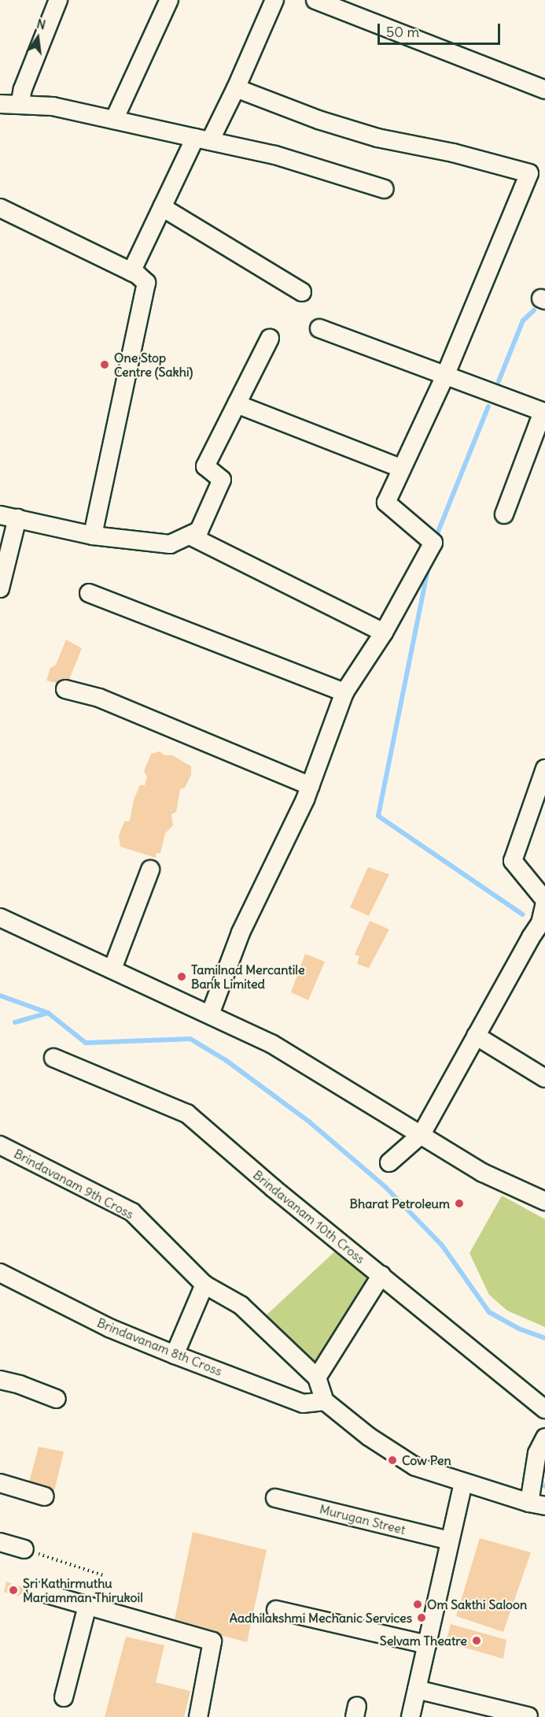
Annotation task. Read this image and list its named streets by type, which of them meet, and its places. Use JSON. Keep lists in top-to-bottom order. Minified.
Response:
{"streets":{"street":["Brindavanam 9th Cross","Brindavanam 10th Cross","Brindavanam 8th Cross","Murugan Street"]},"crossings":[["Brindavanam 9th Cross","Brindavanam 8th Cross"]],"places":["One Stop Centre (Sakhi)","Tamilnad Mercantile Bank Limited","Bharat Petroleum","Cow Pen","Sri Kathirmuthu Mariamman Thirukoil","Om Sakthi Saloon","Aadhilakshmi Mechanic Services","Selvam Theatre"],"scale_bar":"50 m","north":"top"}
